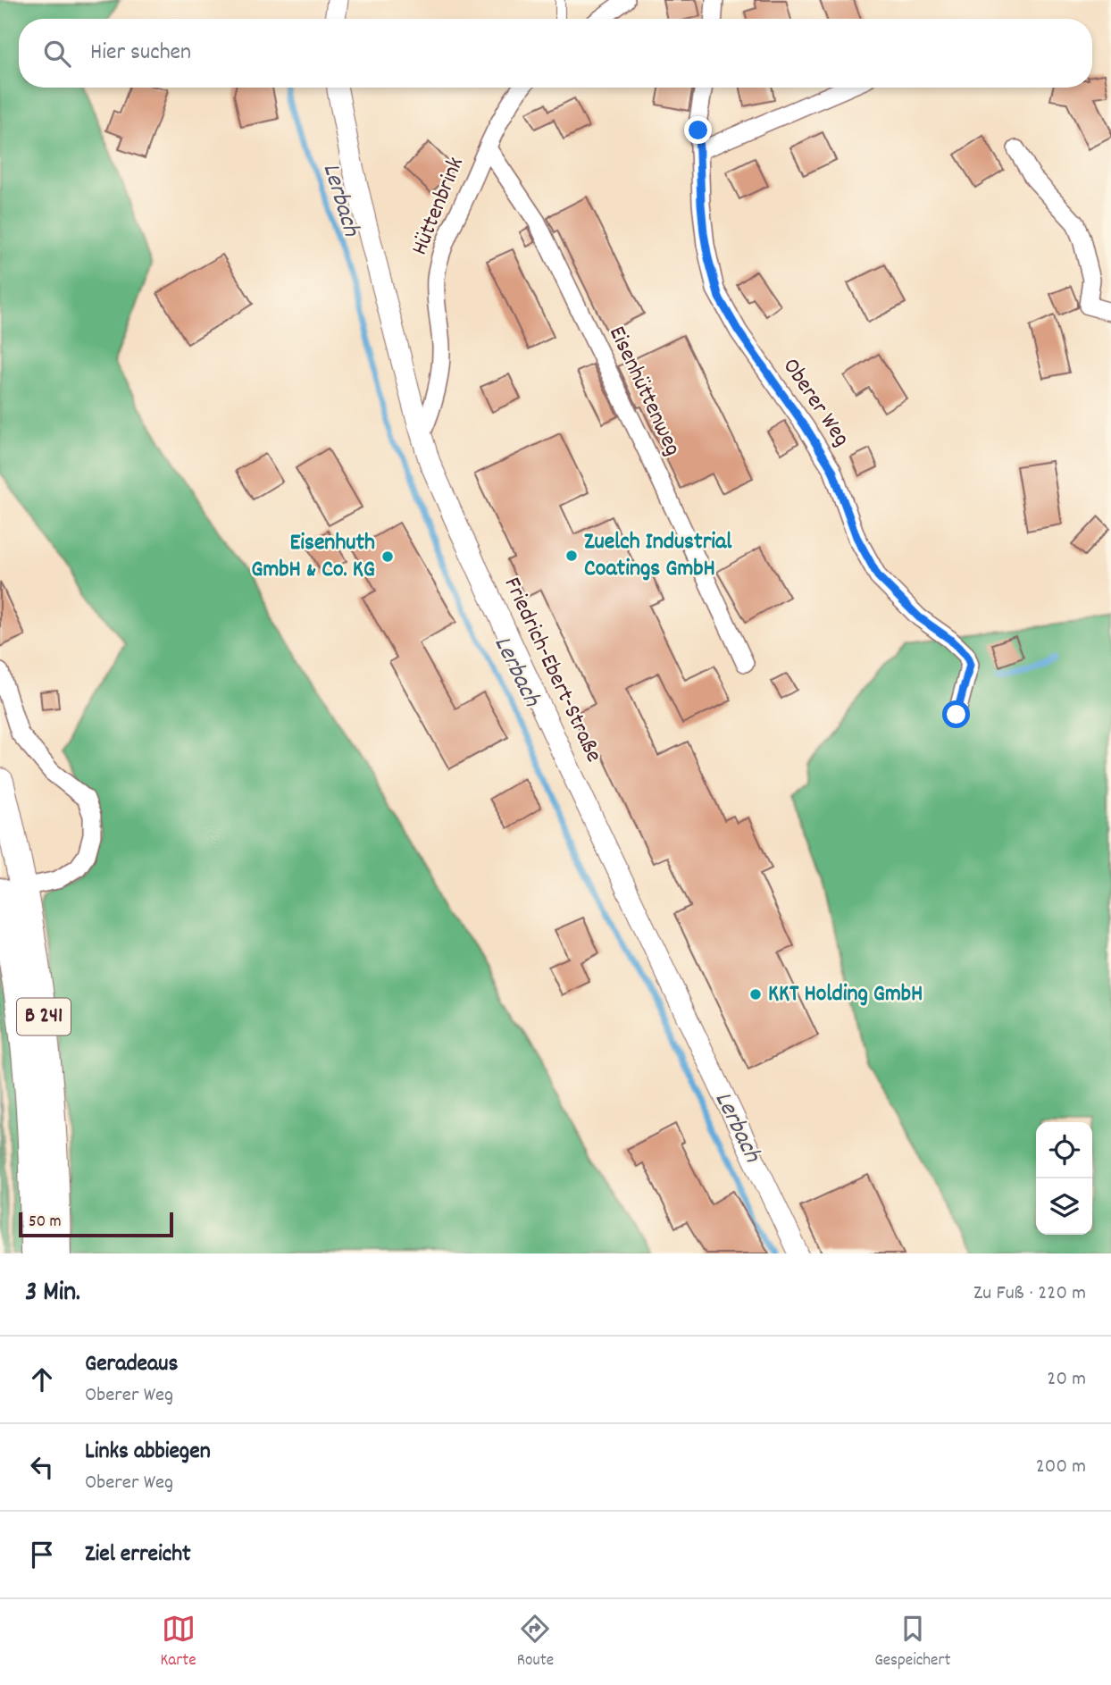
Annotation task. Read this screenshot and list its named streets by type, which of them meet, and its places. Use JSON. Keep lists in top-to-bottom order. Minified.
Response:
{"streets":{"main road":["B 241"],"street":["Hüttenbrink","Eisenhüttenweg","Oberer Weg","Friedrich-Ebert-Straße"]},"crossings":[["Hüttenbrink","Eisenhüttenweg"],["Hüttenbrink","Friedrich-Ebert-Straße"]],"water":["Lerbach"],"places":["Zuelch Industrial Coatings GmbH","Eisenhuth GmbH & Co. KG","KKT Holding GmbH"],"scale_bar":"50 m","page":{"search":"Hier suchen","scale":"50 m","heading":["3 Min.","Zu Fuß · 220 m"],"list":[["Geradeaus","Oberer Weg","20 m"],["Links abbiegen","Oberer Weg","200 m"],"Ziel erreicht"],"nav":["Karte","Route","Gespeichert"]}}
